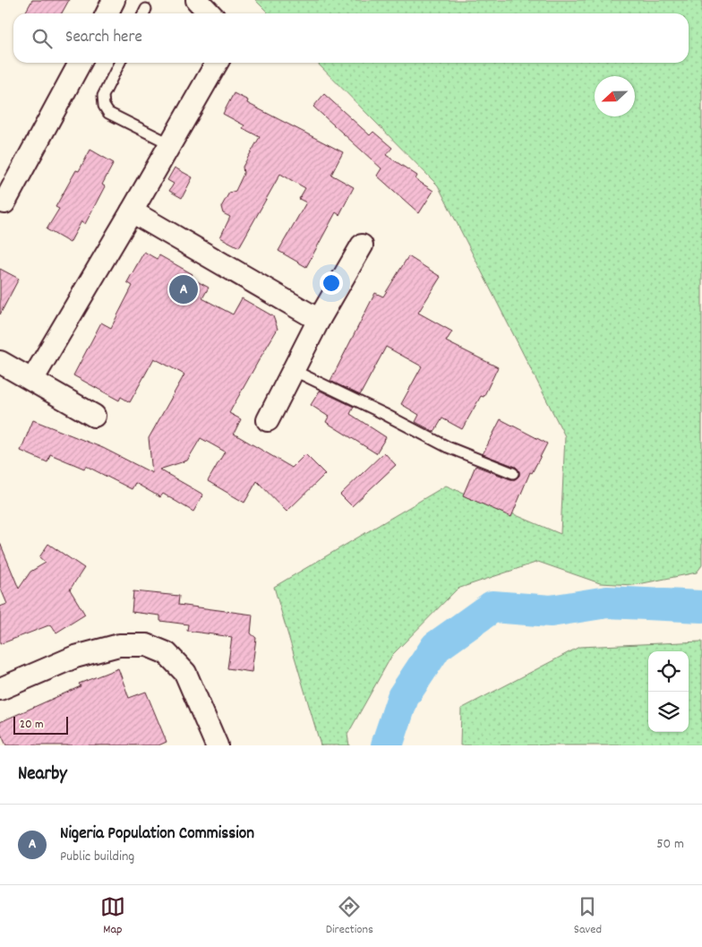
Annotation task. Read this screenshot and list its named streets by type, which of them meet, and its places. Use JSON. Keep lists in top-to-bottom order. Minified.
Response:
{"scale_bar":"20 m","north":"left","page":{"search":"Search here","pins":"A","scale":"20 m","heading":"Nearby","list":[{"mark":"A","name":"Nigeria Population Commission","note":"Public building","value":"50 m"}],"nav":["Map","Directions","Saved"]}}
